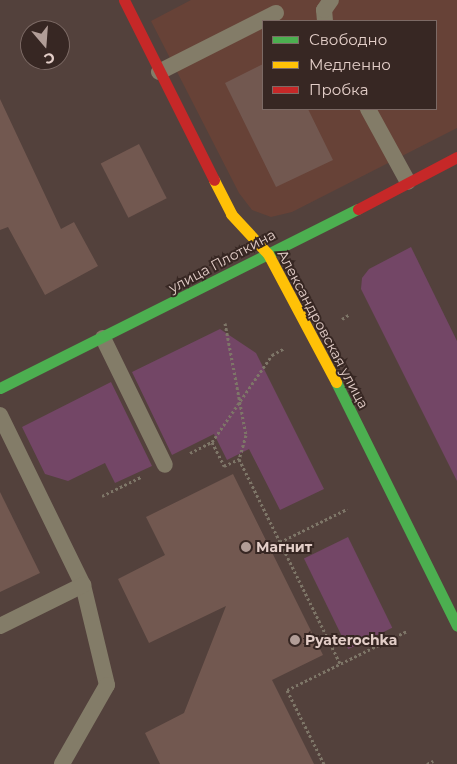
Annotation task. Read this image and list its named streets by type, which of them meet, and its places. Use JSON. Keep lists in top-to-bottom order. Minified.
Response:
{"streets":{"street":["улица Плоткина","Александровская улица"]},"crossings":[["улица Плоткина","Александровская улица"]],"places":["Магнит","Pyaterochka"],"legend":["Свободно","Медленно","Пробка"],"north":"bottom"}
